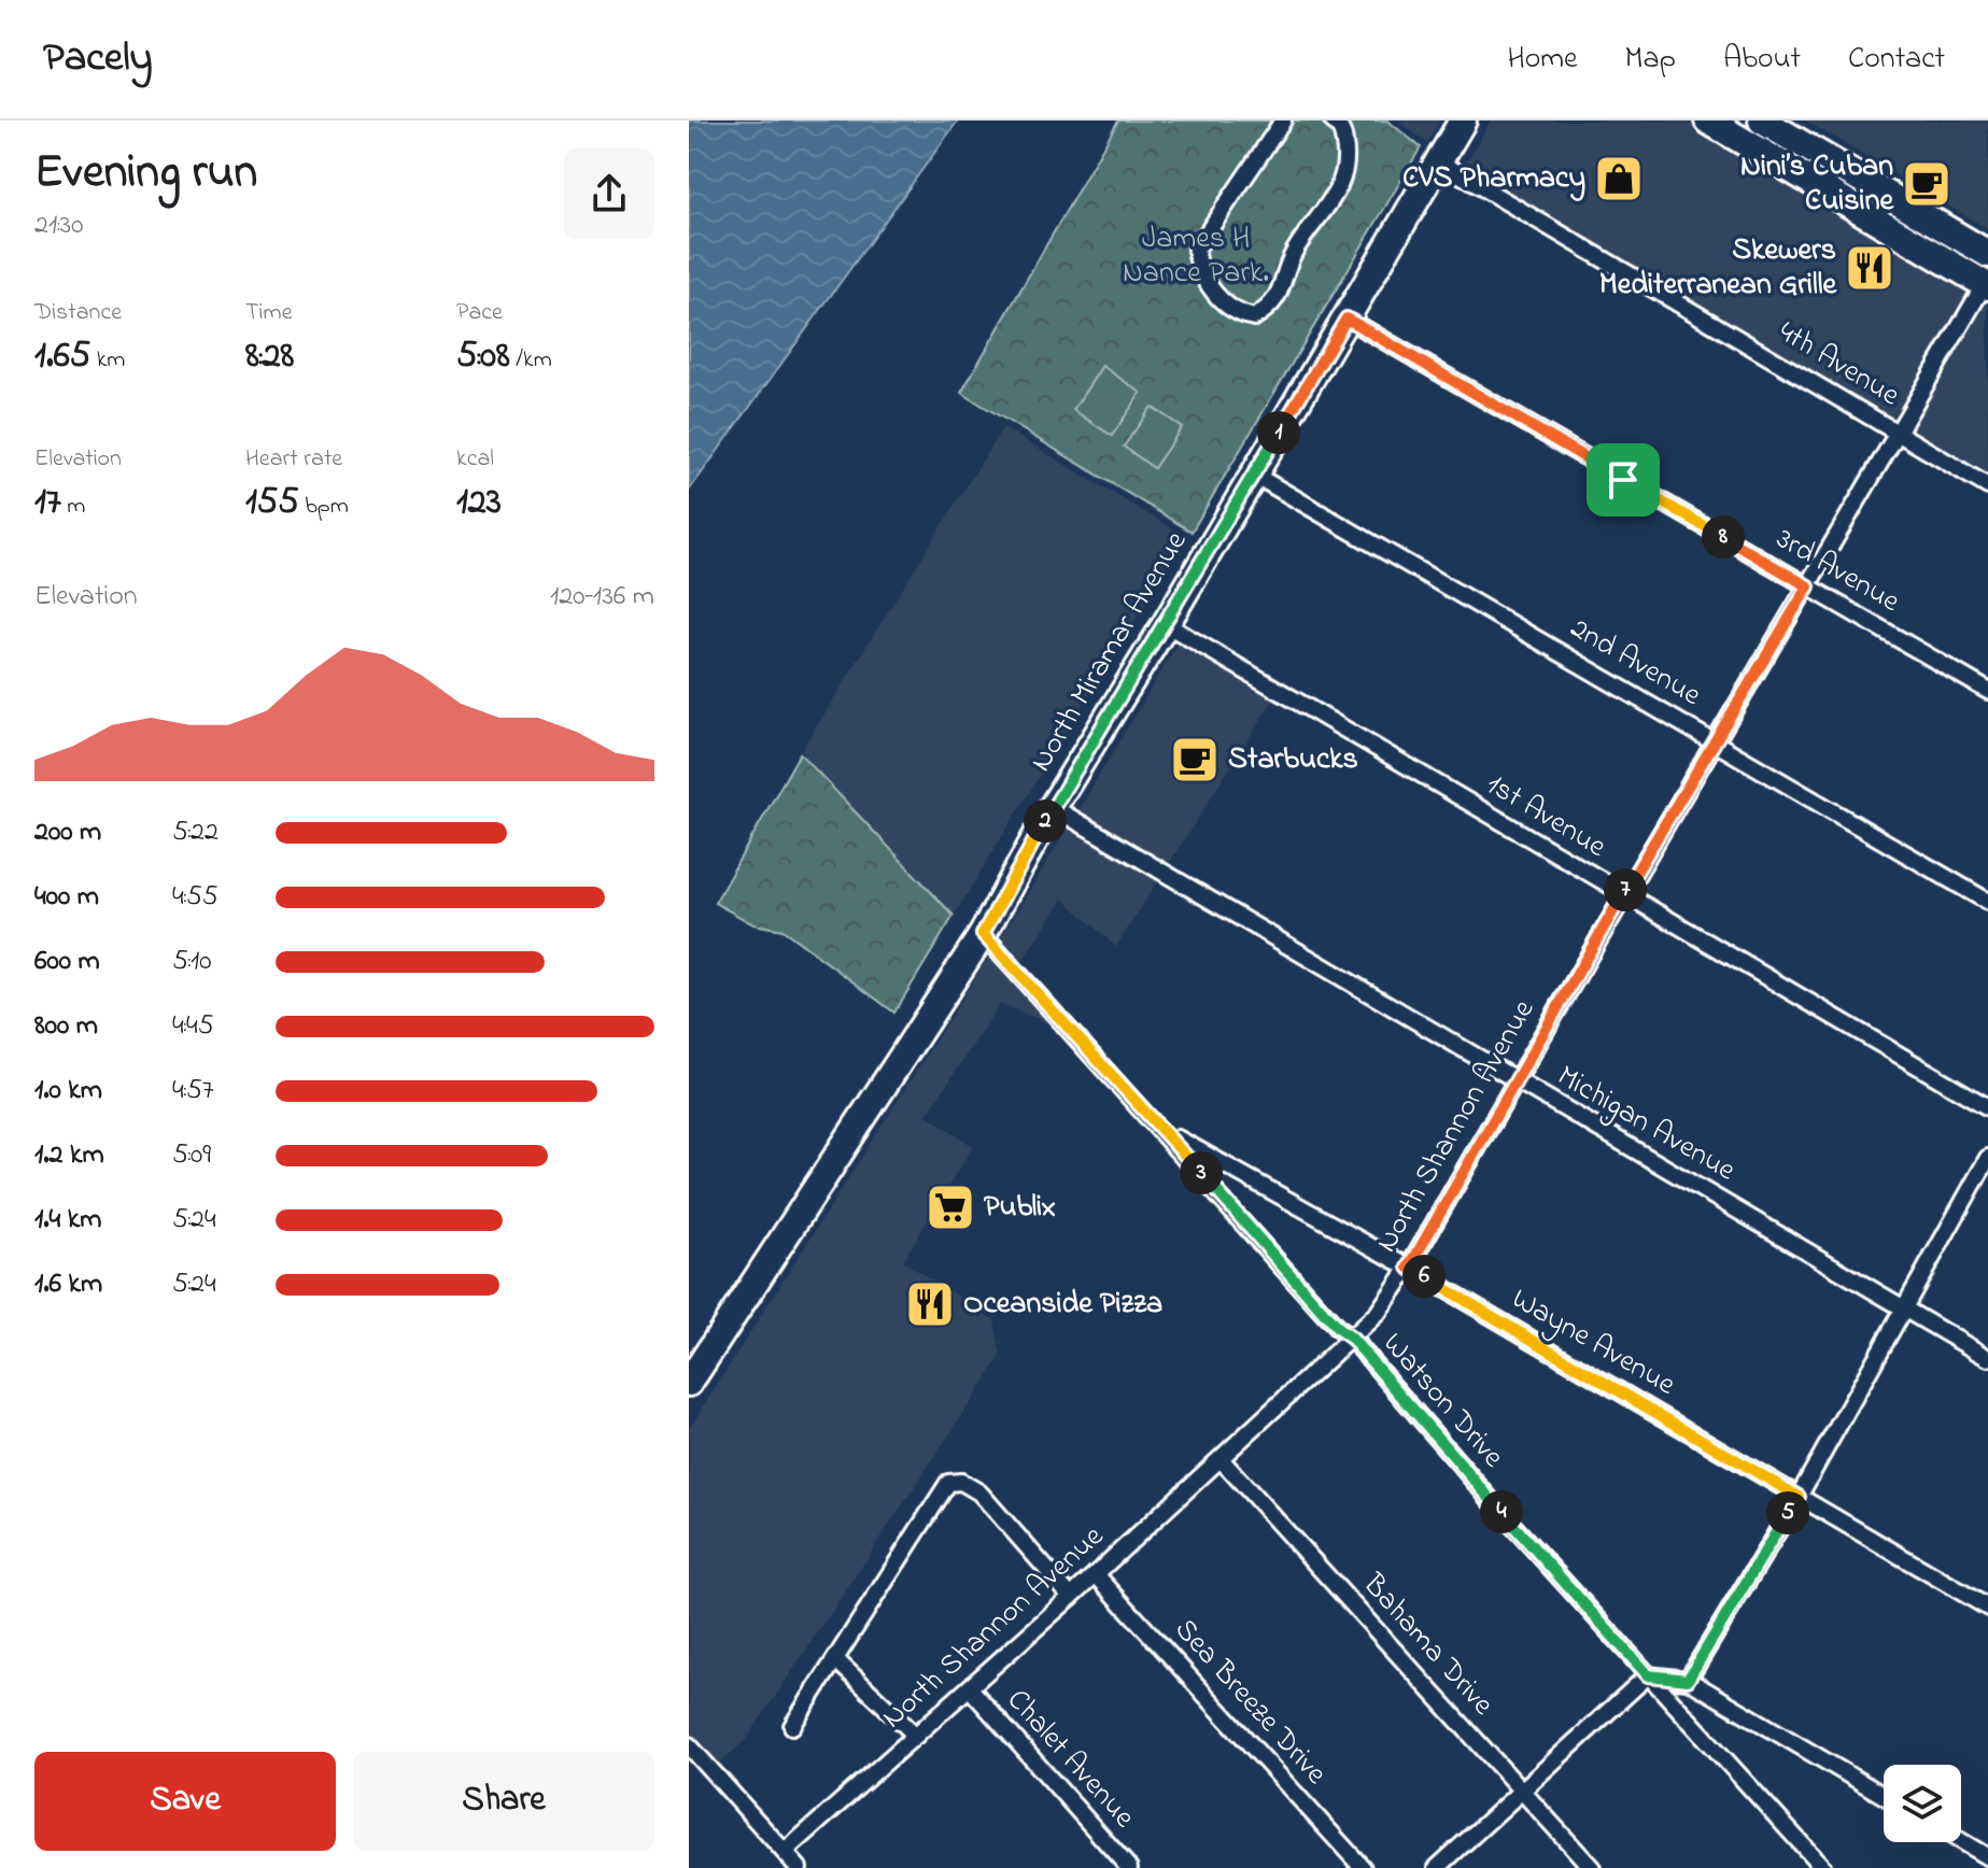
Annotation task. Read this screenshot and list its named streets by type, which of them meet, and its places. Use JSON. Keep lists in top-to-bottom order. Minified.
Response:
{"streets":{"main road":["North Miramar Avenue"],"street":["4th Avenue","3rd Avenue","2nd Avenue","1st Avenue","Michigan Avenue","North Shannon Avenue","Wayne Avenue","Watson Drive","Bahama Drive","Sea Breeze Drive","Chalet Avenue"]},"crossings":[["4th Avenue","North Miramar Avenue"],["4th Avenue","North Shannon Avenue"],["3rd Avenue","North Miramar Avenue"],["3rd Avenue","North Shannon Avenue"],["North Miramar Avenue","2nd Avenue"],["North Miramar Avenue","1st Avenue"],["North Miramar Avenue","Michigan Avenue"],["North Miramar Avenue","Watson Drive"],["2nd Avenue","North Shannon Avenue"],["1st Avenue","North Shannon Avenue"],["Michigan Avenue","North Shannon Avenue"],["North Shannon Avenue","Wayne Avenue"],["North Shannon Avenue","Watson Drive"],["North Shannon Avenue","Bahama Drive"],["North Shannon Avenue","Sea Breeze Drive"],["North Shannon Avenue","Chalet Avenue"],["Wayne Avenue","Watson Drive"]],"parks":["James H Nance Park."],"places":{"shop":["CVS Pharmacy"],"cafe":["Nini’s Cuban Cuisine","Starbucks"],"restaurant":["Skewers Mediterranean Grille","Oceanside Pizza"],"supermarket":["Publix"]},"page":{"header":"Pacely","nav":["Home","Map","About","Contact"],"heading":["Evening run","21:30"],"stats":[["Distance","1.65 km"],["Time","8:28"],["Pace","5:08 /km"],["Elevation","17 m"],["Heart rate","155 bpm"],["kcal","123"]],"pins":["1","8","2","7","3","6","4","5"],"chart":["Elevation","120–136 m"],"list":[{"name":"200 m","note":"5:22"},{"name":"400 m","note":"4:55"},{"name":"600 m","note":"5:10"},{"name":"800 m","note":"4:45"},{"name":"1.0 km","note":"4:57"},{"name":"1.2 km","note":"5:09"},{"name":"1.4 km","note":"5:24"},{"name":"1.6 km","note":"5:24"}],"buttons":["Save","Share"]}}
